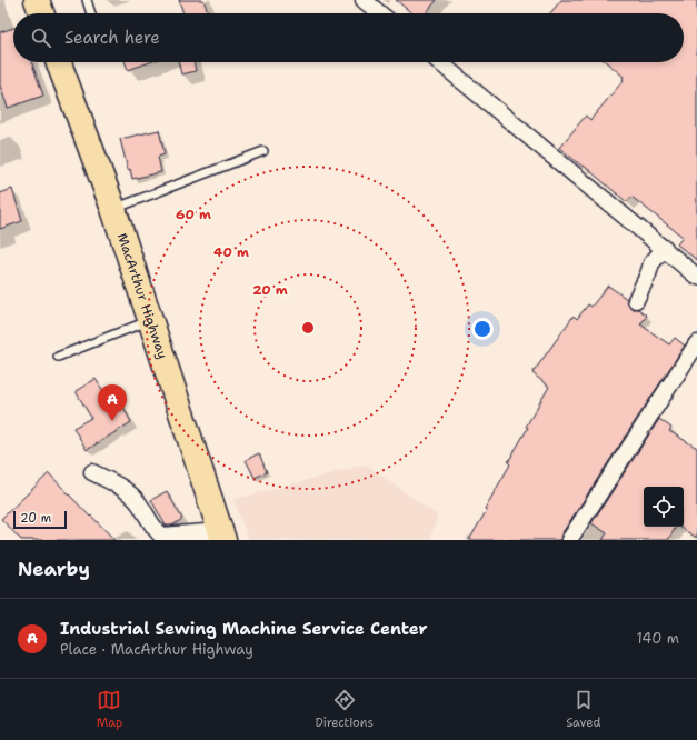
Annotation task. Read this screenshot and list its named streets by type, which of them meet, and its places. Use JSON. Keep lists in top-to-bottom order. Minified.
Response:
{"streets":{"highway":["MacArthur Highway"]},"scale_bar":"20 m","page":{"search":"Search here","pins":"A","scale":"20 m","heading":"Nearby","list":[{"mark":"A","name":"Industrial Sewing Machine Service Center","note":"Place · MacArthur Highway","value":"140 m"}],"nav":["Map","Directions","Saved"]},"rings":["60 m","40 m","20 m"]}
